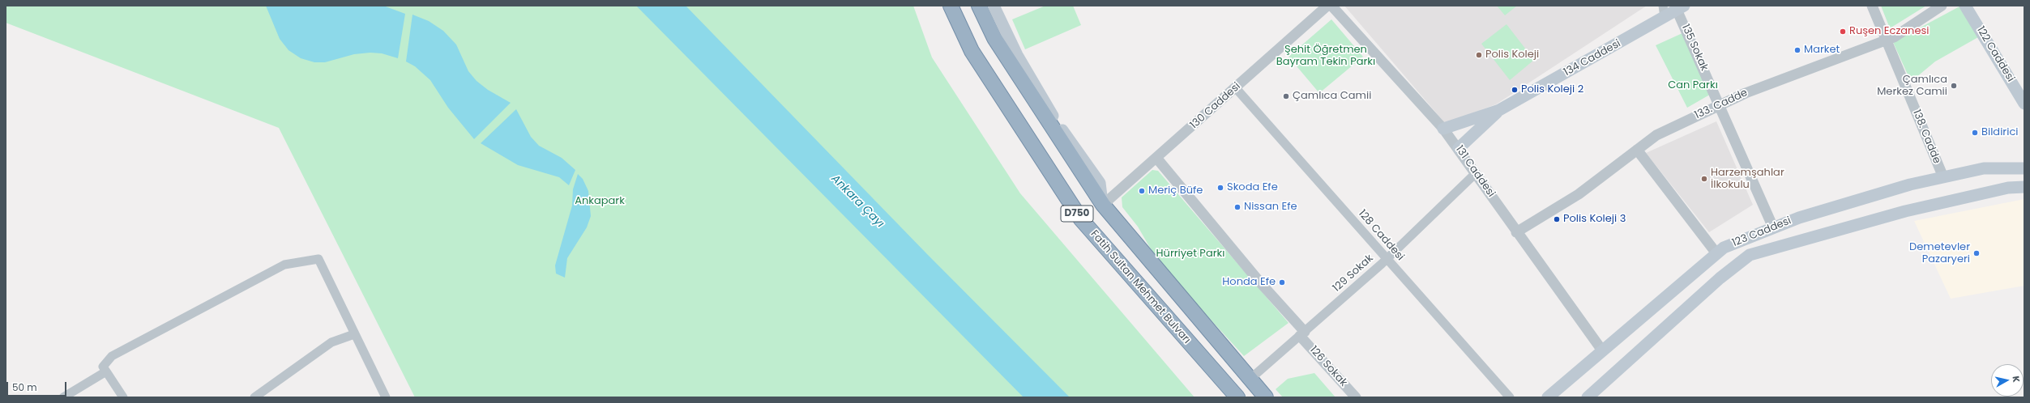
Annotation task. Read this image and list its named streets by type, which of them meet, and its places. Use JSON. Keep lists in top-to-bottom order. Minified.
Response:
{"streets":{"highway":["D750","Fatih Sultan Mehmet Bulvarı"],"main road":["122 Caddesi","134 Caddesi","123 Caddesi"],"street":["135 Sokak","133. Cadde","130 Caddesi","138. Cadde","131 Caddesi","128 Caddesi","129 Sokak","126 Sokak"]},"crossings":[["135 Sokak","134 Caddesi"],["135 Sokak","133. Cadde"],["135 Sokak","123 Caddesi"],["134 Caddesi","131 Caddesi"],["133. Cadde","138. Cadde"],["133. Cadde","131 Caddesi"],["130 Caddesi","D750"],["130 Caddesi","128 Caddesi"],["130 Caddesi","126 Sokak"],["138. Cadde","123 Caddesi"],["131 Caddesi","123 Caddesi"],["131 Caddesi","129 Sokak"],["D750","129 Sokak"],["128 Caddesi","129 Sokak"],["129 Sokak","126 Sokak"]],"water":["Ankara Çayı"],"parks":["Şehit Öğretmen Bayram Tekin Parkı","Can Parkı","Ankapark","Hürriyet Parkı"],"places":["Ruşen Eczanesi","Market","Polis Koleji","Çamlıca Merkez Camii","Polis Koleji 2","Çamlıca Camii","Bildirici","Harzemşahlar İlkokulu","Skoda Efe","Meriç Büfe","Nissan Efe","Polis Koleji 3","Demetevler Pazaryeri","Honda Efe"],"scale_bar":"50 m","north":"right"}
